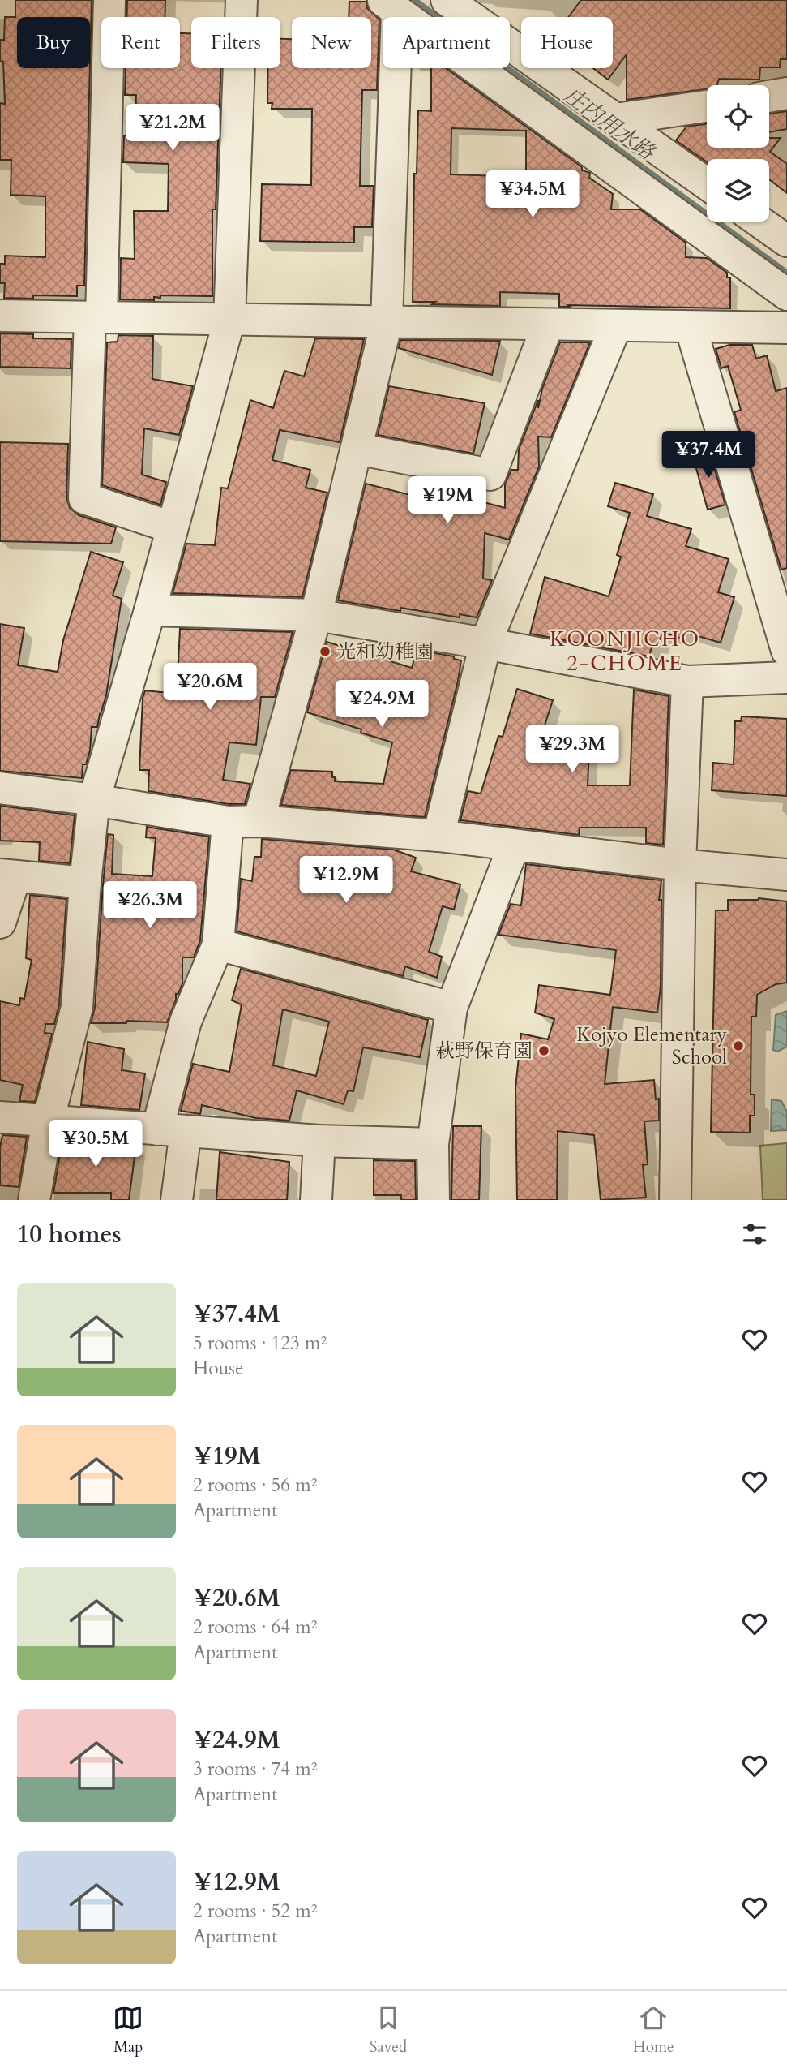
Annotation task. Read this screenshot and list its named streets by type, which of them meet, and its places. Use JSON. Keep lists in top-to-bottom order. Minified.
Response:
{"districts":["KOONJICHO 2-CHOME"],"water":["庄内用水路"],"places":["光和幼稚園","Kojyo Elementary School","萩野保育園"],"page":{"chip":["Buy","Rent","Filters","New","Apartment","House"],"price":["¥21.2M","¥34.5M","¥37.4M","¥19M","¥20.6M","¥24.9M","¥29.3M","¥12.9M","¥26.3M","¥30.5M"],"heading":"10 homes","list":[{"name":"¥37.4M","note":"5 rooms · 123 m² · House"},{"name":"¥19M","note":"2 rooms · 56 m² · Apartment"},{"name":"¥20.6M","note":"2 rooms · 64 m² · Apartment"},{"name":"¥24.9M","note":"3 rooms · 74 m² · Apartment"},{"name":"¥12.9M","note":"2 rooms · 52 m² · Apartment"}],"tabs":["Map","Saved","Home"]}}
